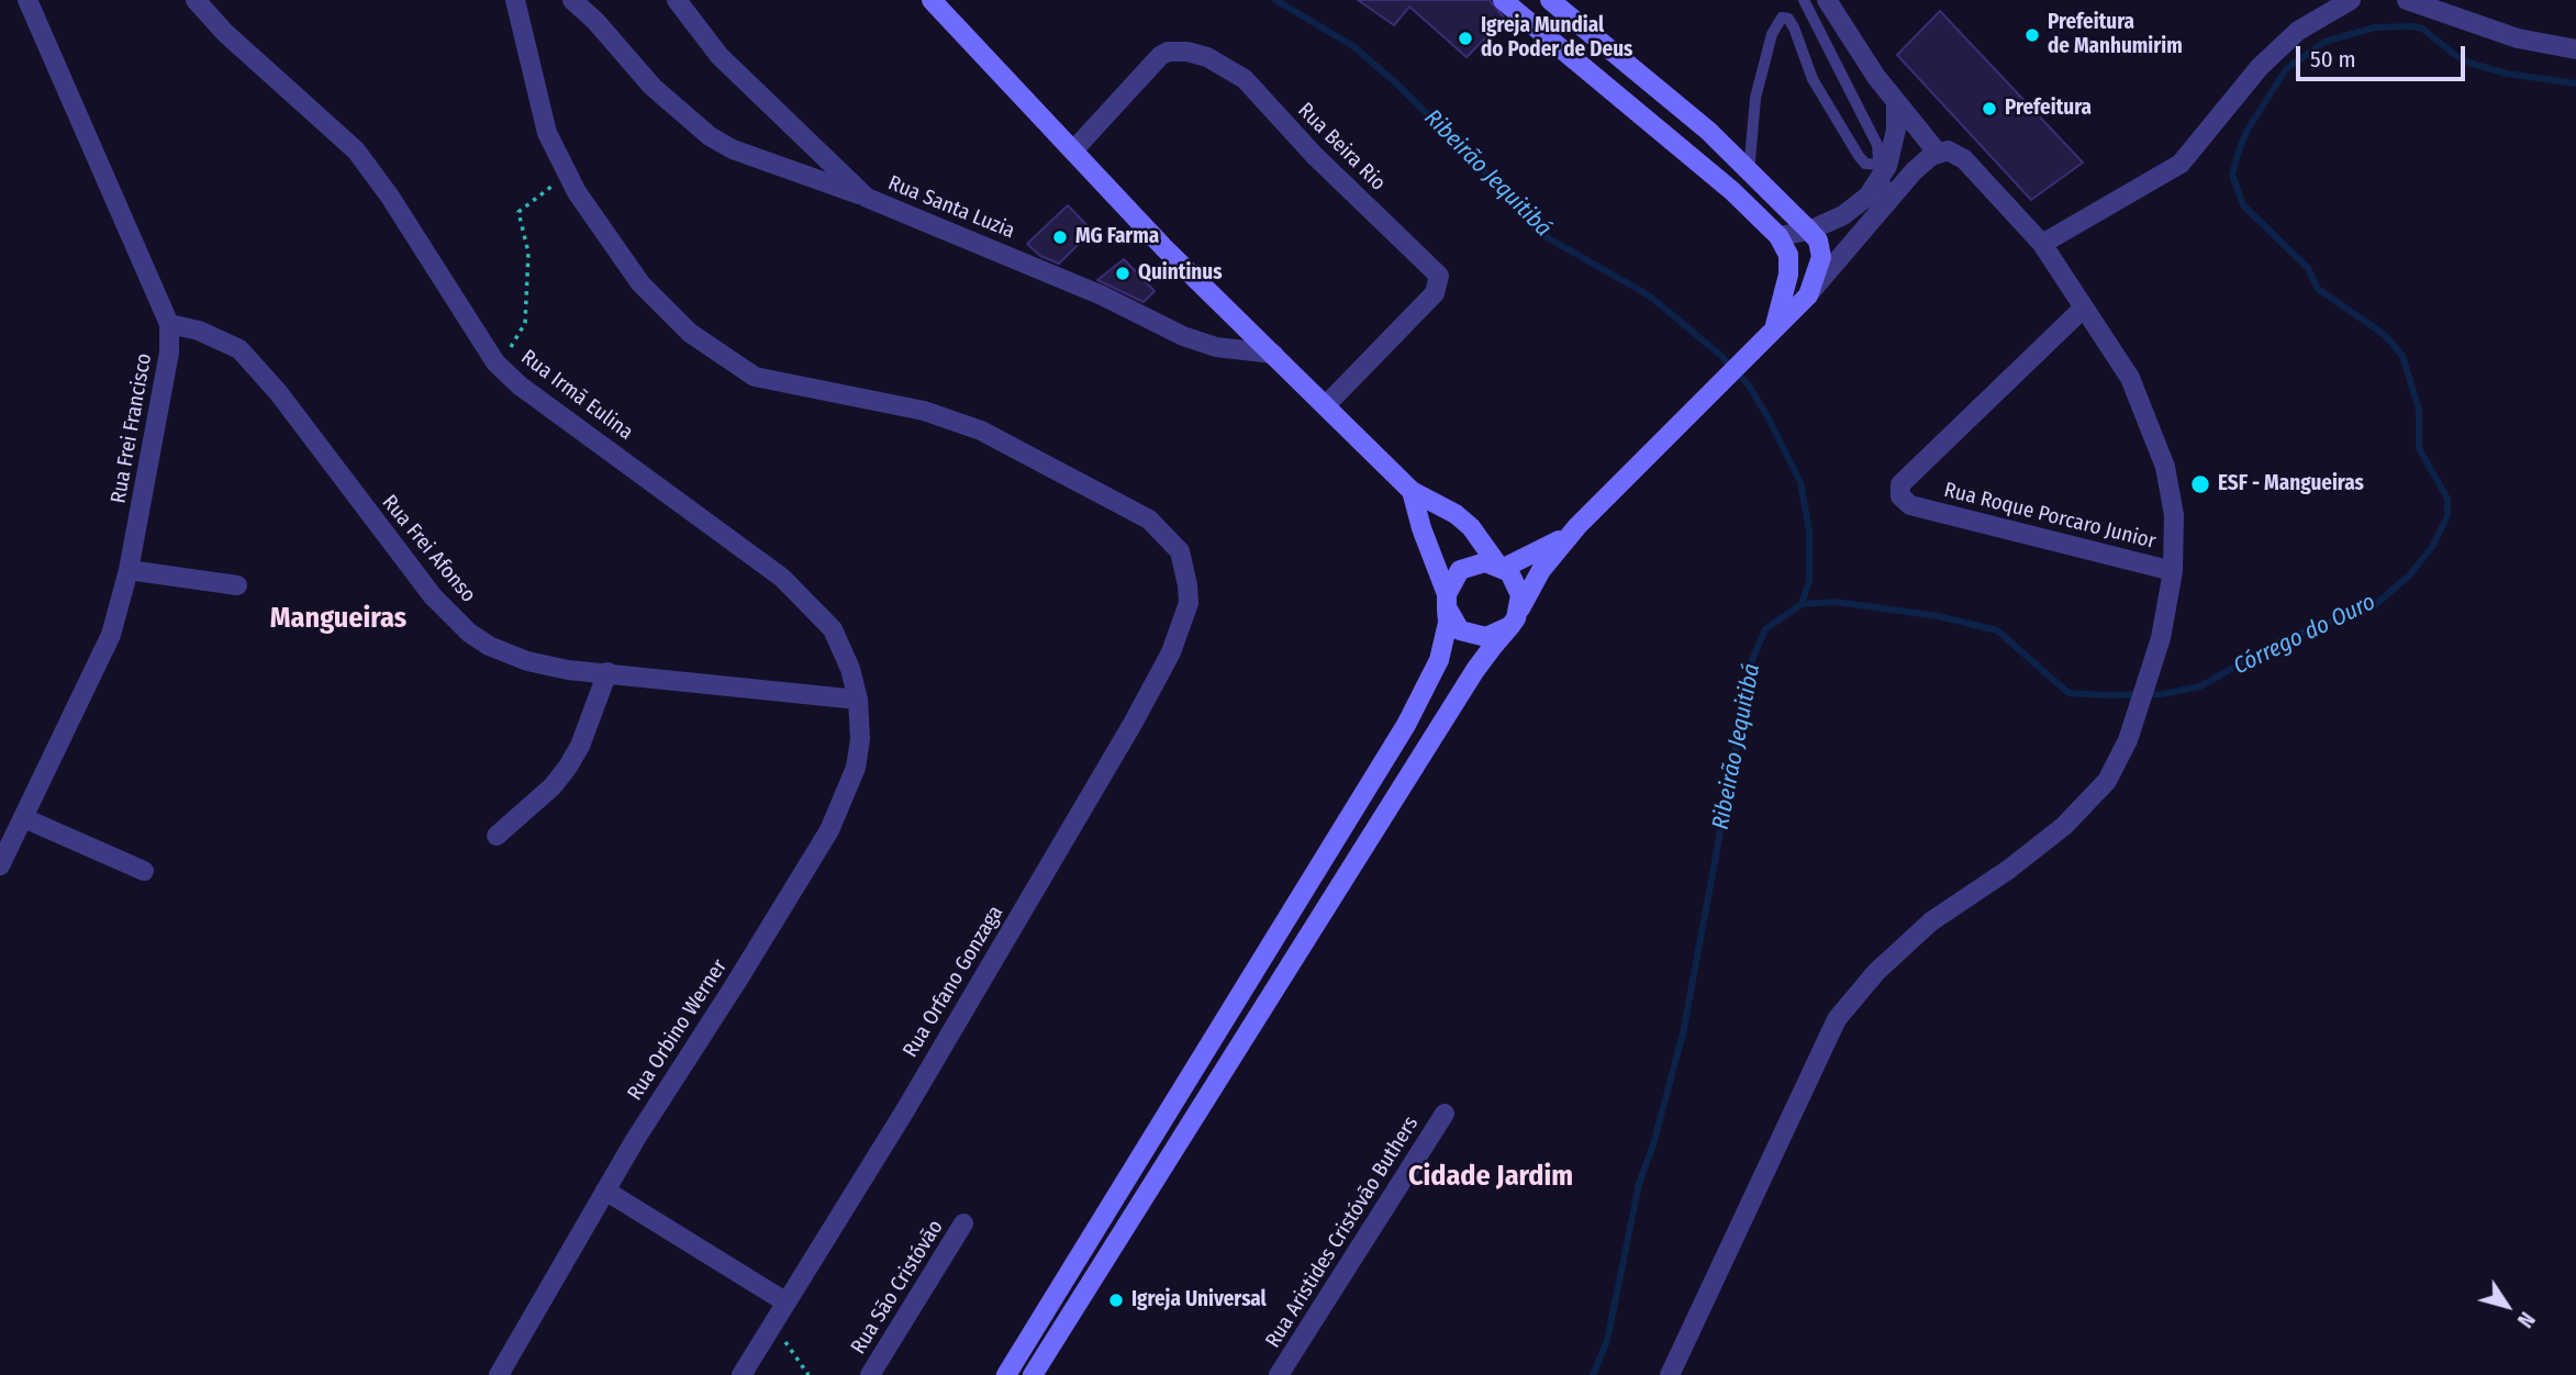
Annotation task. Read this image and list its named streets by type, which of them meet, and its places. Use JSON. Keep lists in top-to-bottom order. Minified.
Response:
{"streets":{"street":["Rua Beira Rio","Rua Santa Luzia","Rua Irmã Eulina","Rua Frei Francisco","Rua Roque Porcaro Junior","Rua Frei Afonso","Rua Orfano Gonzaga","Rua Orbino Werner","Rua Aristides Cristóvão Buthers","Rua São Cristóvão"]},"crossings":[["Rua Irmã Eulina","Rua Frei Afonso"],["Rua Irmã Eulina","Rua Orbino Werner"],["Rua Frei Francisco","Rua Frei Afonso"],["Rua Frei Afonso","Rua Orbino Werner"]],"districts":["Mangueiras","Cidade Jardim"],"water":["Ribeirão Jequitibá","Córrego do Ouro"],"places":["Prefeitura de Manhumirim","Igreja Mundial do Poder de Deus","Prefeitura","MG Farma","Quintinus","ESF - Mangueiras","Igreja Universal"],"scale_bar":"50 m","north":"bottom right"}
